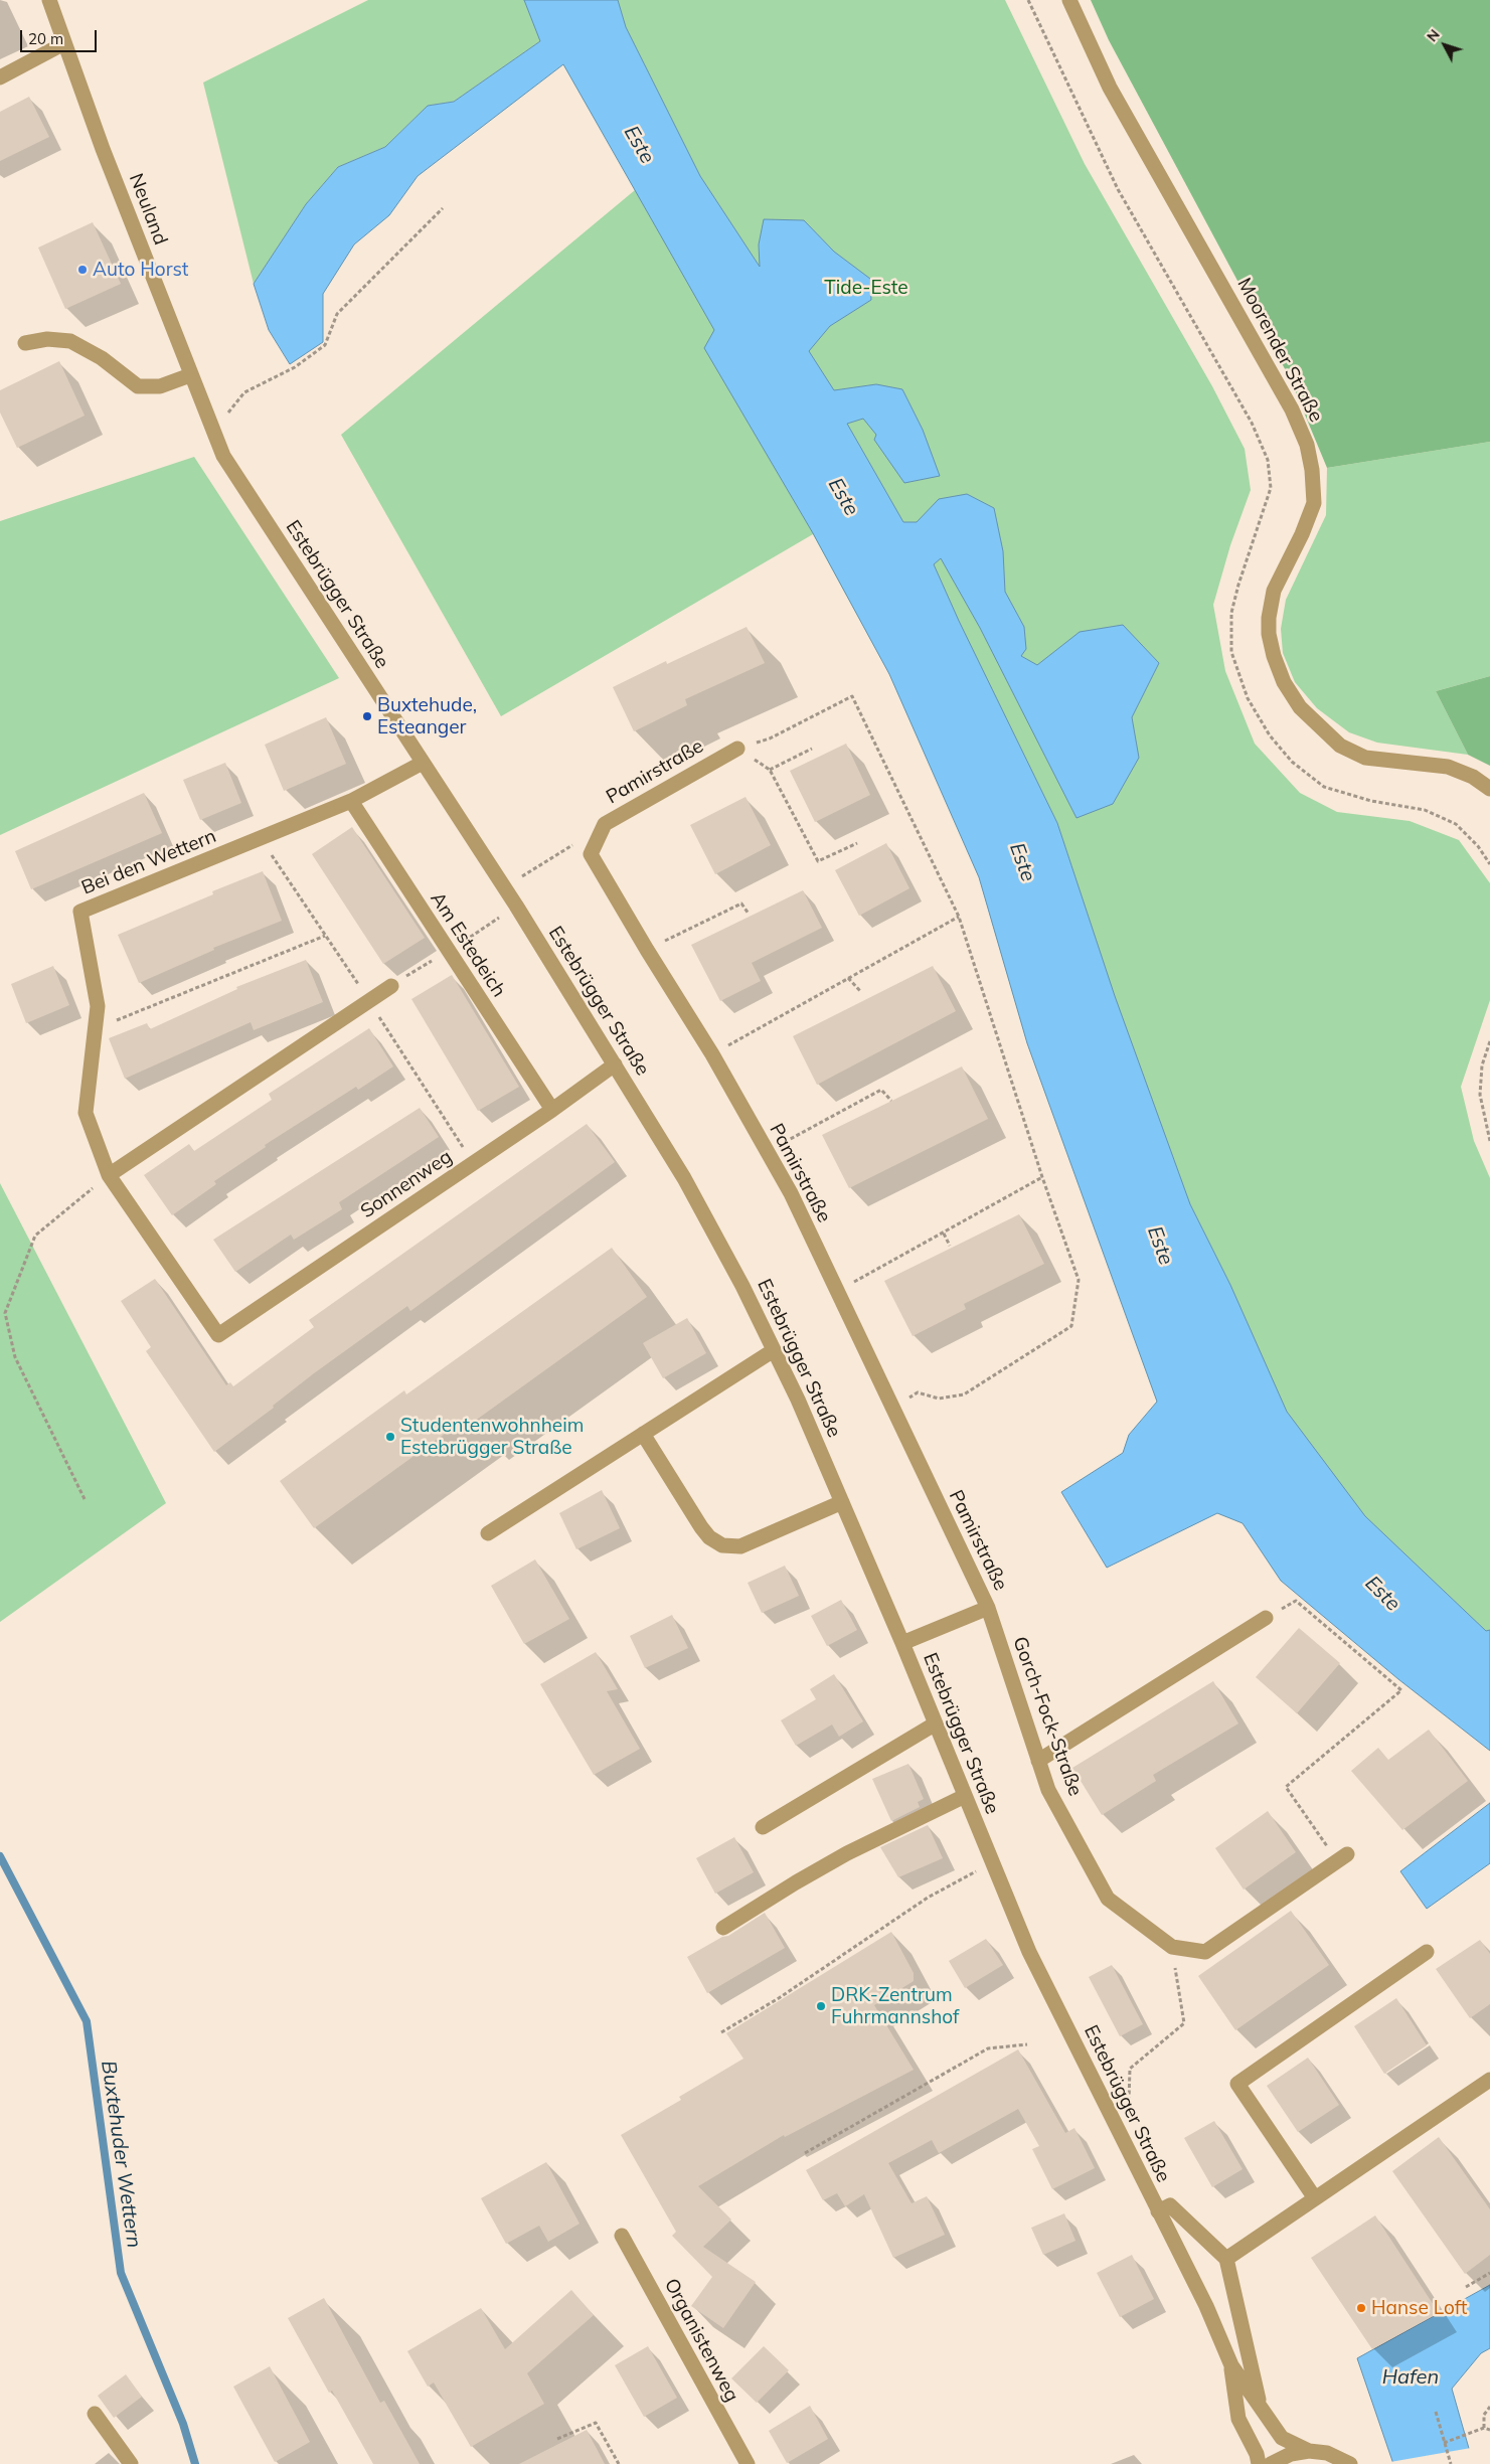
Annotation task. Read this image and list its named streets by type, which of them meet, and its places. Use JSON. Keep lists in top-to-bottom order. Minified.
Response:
{"streets":{"street":["Neuland","Moorender Straße","Estebrügger Straße","Pamirstraße","Bei den Wettern","Am Estedeich","Sonnenweg","Gorch-Fock-Straße","Organistenweg"]},"crossings":[["Neuland","Estebrügger Straße"],["Estebrügger Straße","Pamirstraße"],["Estebrügger Straße","Bei den Wettern"],["Estebrügger Straße","Sonnenweg"],["Pamirstraße","Gorch-Fock-Straße"],["Bei den Wettern","Am Estedeich"],["Bei den Wettern","Sonnenweg"],["Am Estedeich","Sonnenweg"]],"water":["Este","Buxtehuder Wettern","Hafen"],"parks":["Tide-Este"],"places":["Auto Horst","Buxtehude, Esteanger","Studentenwohnheim Estebrügger Straße","DRK-Zentrum Fuhrmannshof","Hanse Loft"],"scale_bar":"20 m","north":"top left"}
